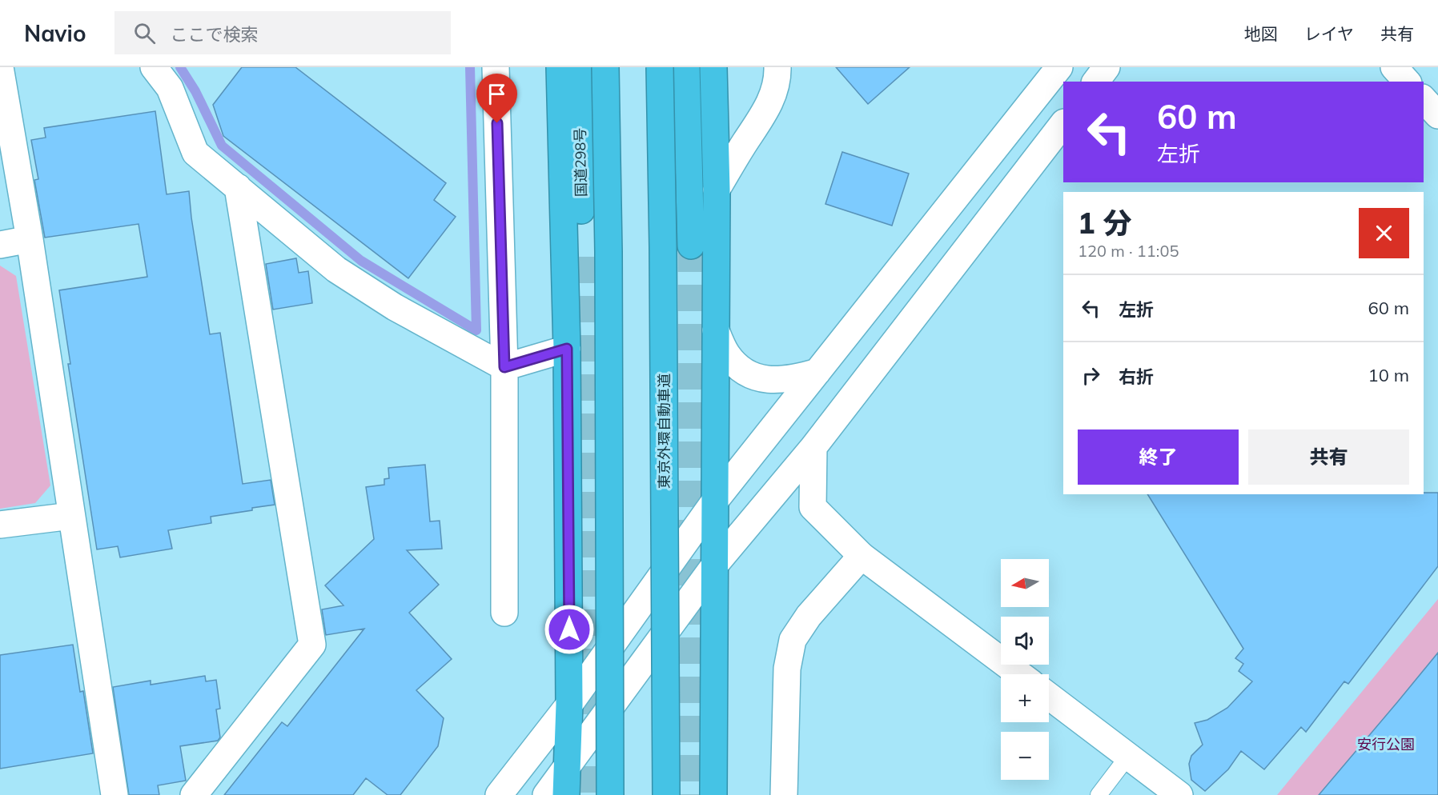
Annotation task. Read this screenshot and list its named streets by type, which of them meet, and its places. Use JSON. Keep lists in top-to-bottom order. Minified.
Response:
{"streets":{"highway":["国道298号","東京外環自動車道"]},"parks":["安行公園"],"north":"left","page":{"header":"Navio","search":"ここで検索","nav":["地図","レイヤ","共有"],"turn":["60 m","左折"],"heading":["1 分","120 m · 11:05"],"list":[{"name":"左折","value":"60 m"},{"name":"右折","value":"10 m"}],"buttons":["終了","共有"],"map_buttons":["+","−"]}}
